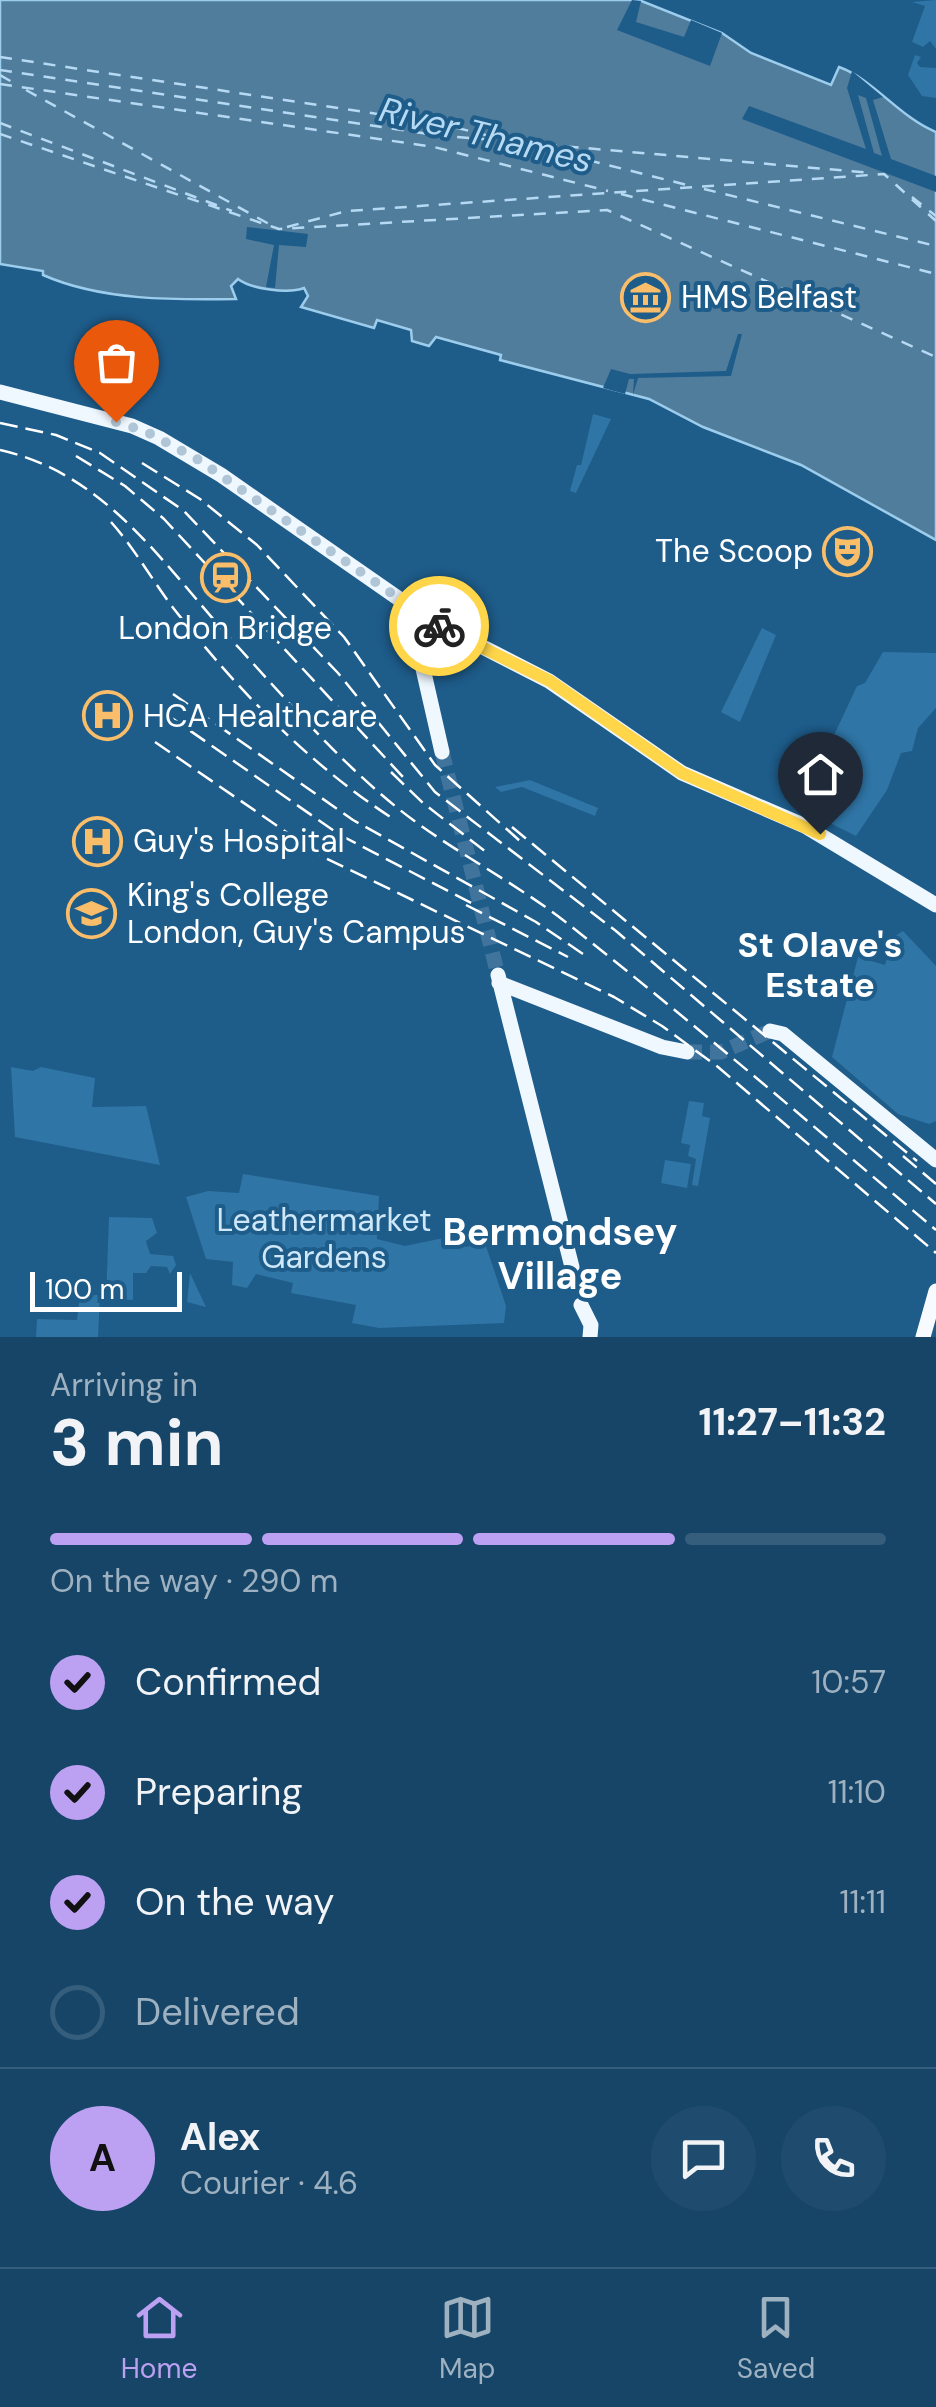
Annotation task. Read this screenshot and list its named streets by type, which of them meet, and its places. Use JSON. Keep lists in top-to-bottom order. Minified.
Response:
{"districts":["St Olave's Estate","Bermondsey Village"],"water":["River Thames"],"parks":["Leathermarket Gardens"],"places":{"museum":["HMS Belfast"],"theatre":["The Scoop"],"station":["London Bridge"],"hospital":["HCA Healthcare","Guy's Hospital"],"school or university":["King's College London, Guy's Campus"]},"scale_bar":"100 m","page":{"scale":"100 m","heading":["3 min","Arriving in","11:27–11:32"],"panel":["Alex","Courier · 4.6"],"bar":"On the way · 290 m","list":[["Confirmed","10:57"],["Preparing","11:10"],["On the way","11:11"],"Delivered"],"round":"A","tabs":["Home","Map","Saved"]}}
